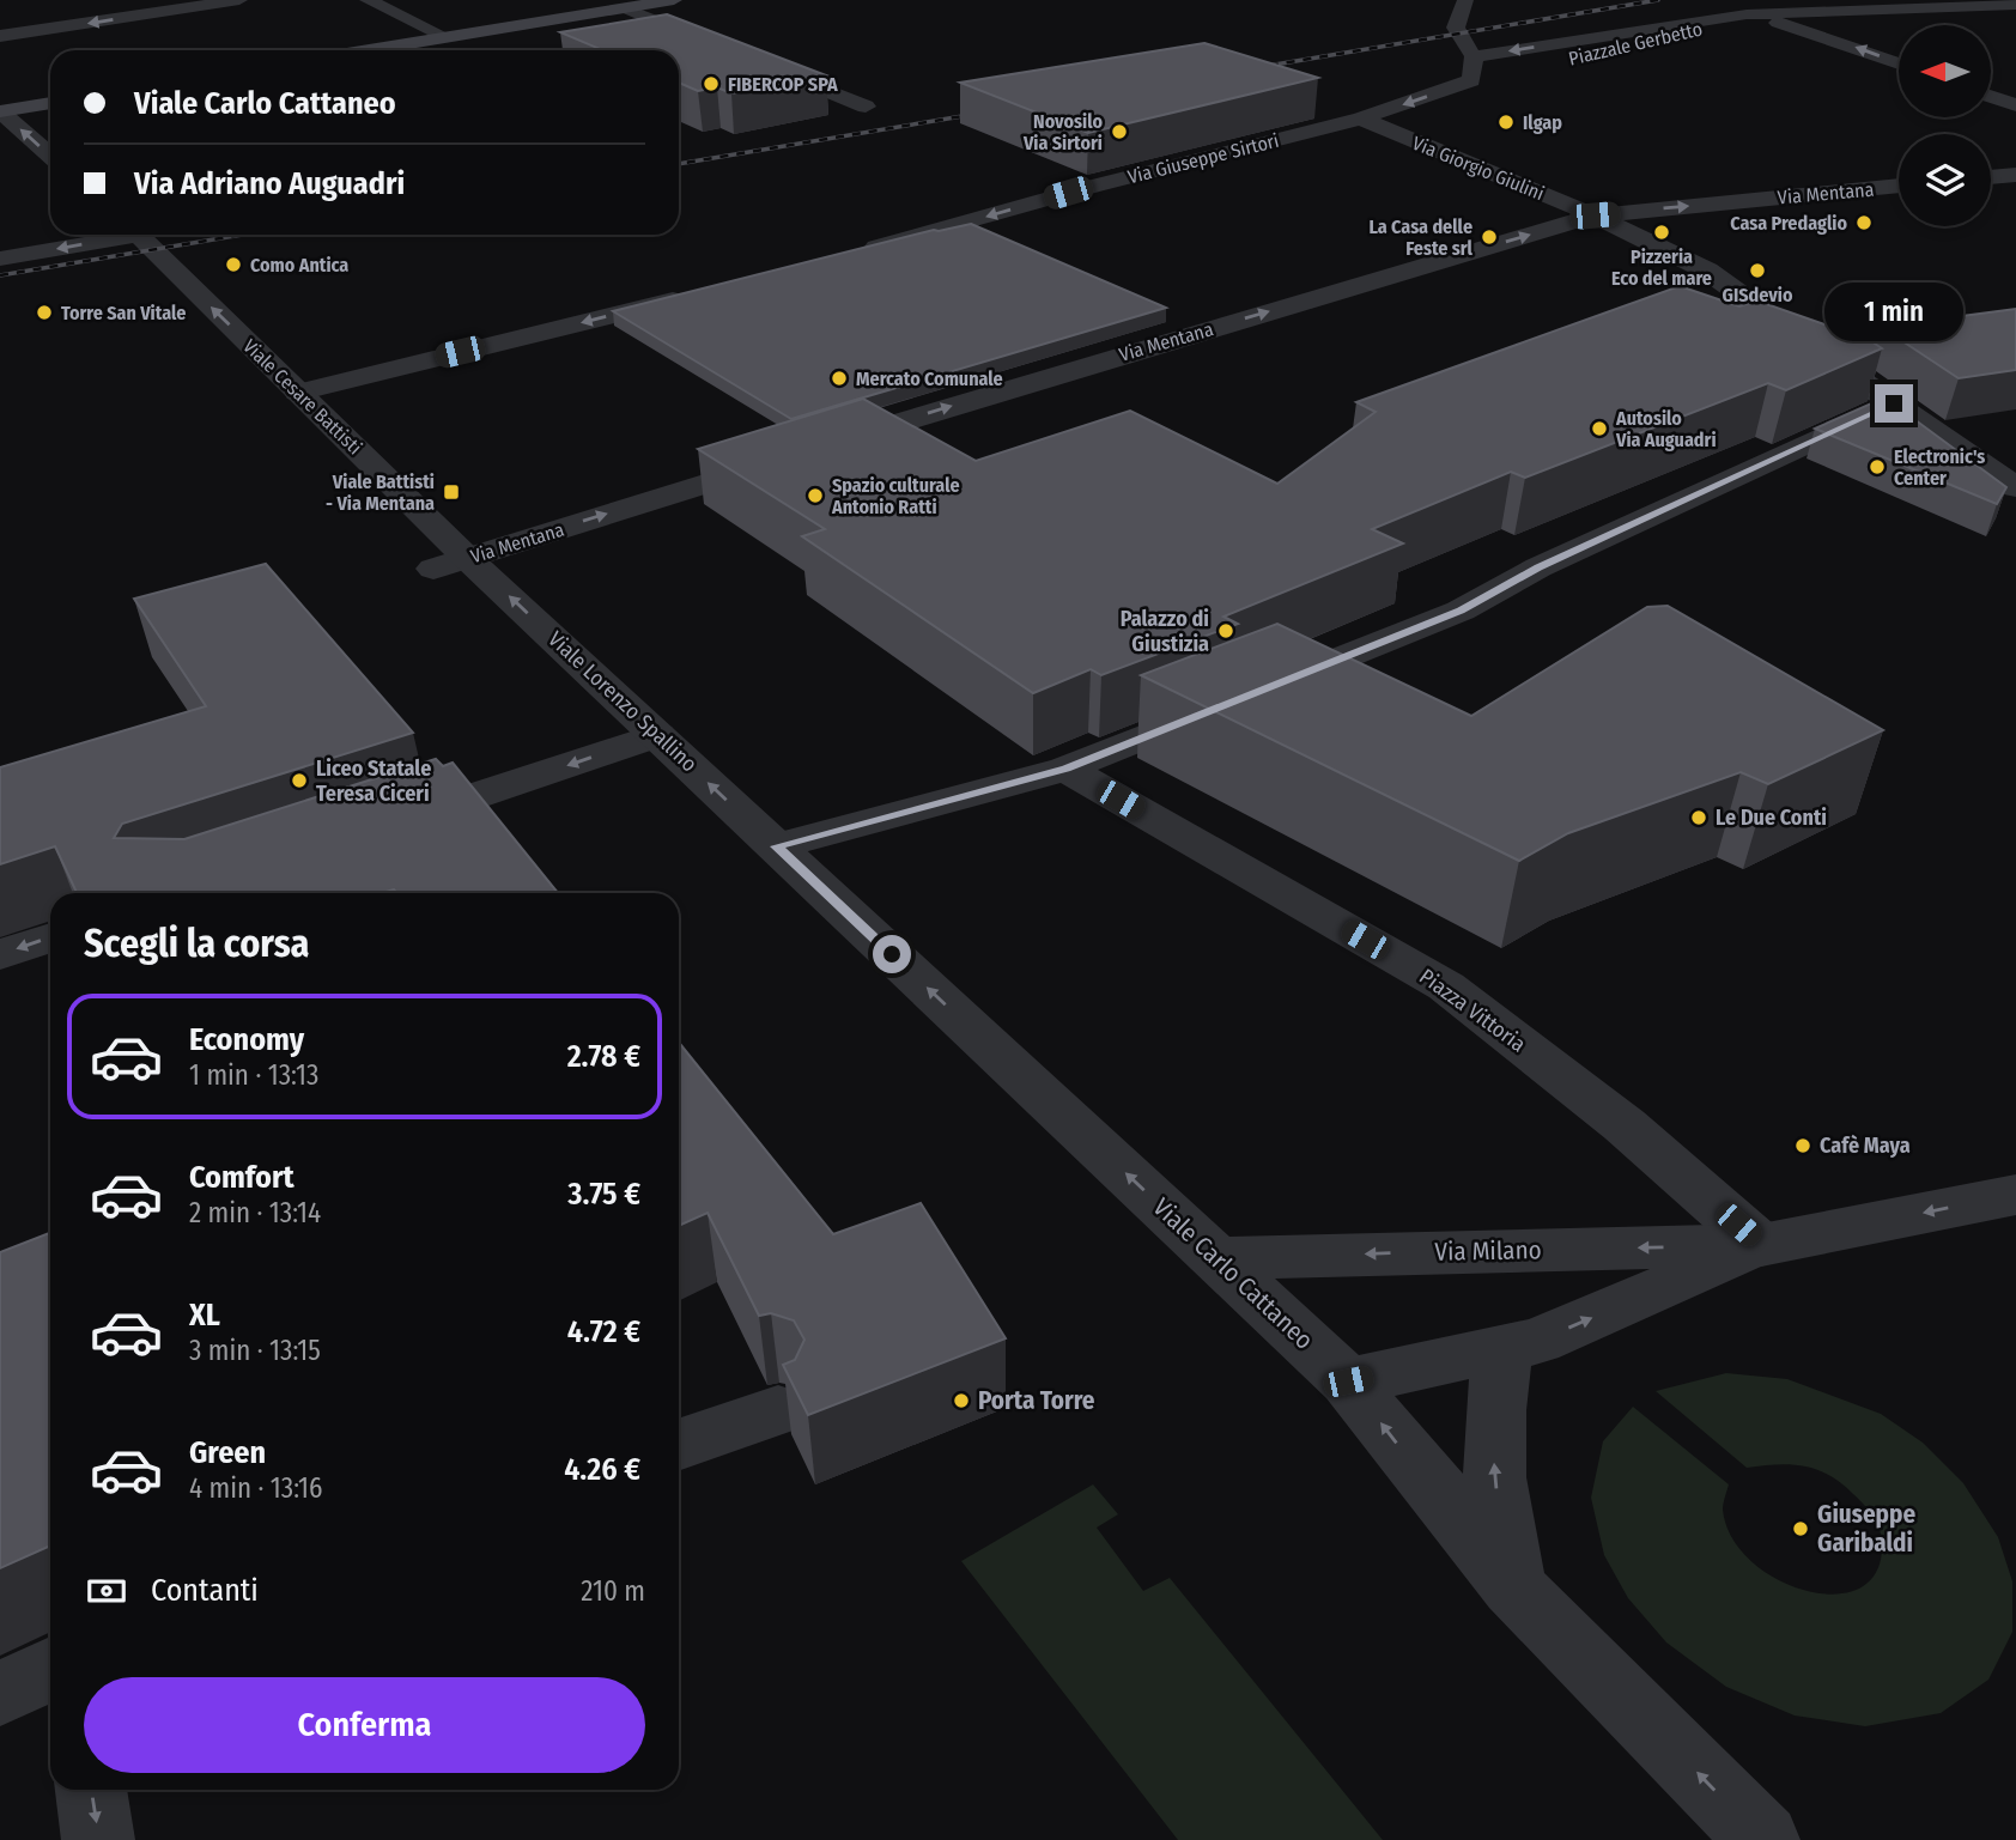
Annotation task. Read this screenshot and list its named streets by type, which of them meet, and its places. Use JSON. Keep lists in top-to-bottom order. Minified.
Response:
{"streets":{"street":["Piazzale Gerbetto","Via Giuseppe Sirtori","Via Giorgio Giulini","Via Mentana","Viale Cesare Battisti","Viale Lorenzo Spallino","Piazza Vittoria","Via Milano","Viale Carlo Cattaneo"]},"crossings":[["Piazzale Gerbetto","Via Giuseppe Sirtori"],["Via Giuseppe Sirtori","Via Giorgio Giulini"],["Via Giorgio Giulini","Via Mentana"],["Via Mentana","Viale Cesare Battisti"],["Via Mentana","Viale Lorenzo Spallino"],["Viale Cesare Battisti","Viale Lorenzo Spallino"],["Viale Lorenzo Spallino","Viale Carlo Cattaneo"],["Piazza Vittoria","Via Milano"],["Via Milano","Viale Carlo Cattaneo"]],"one_way":["Via Giuseppe Sirtori","Viale Lorenzo Spallino","Viale Carlo Cattaneo"],"places":{"other":["FIBERCOP SPA","Ilgap","Novosilo Via Sirtori","Casa Predaglio","Pizzeria Eco del mare","La Casa delle Feste srl","Como Antica","GISdevio","Torre San Vitale","Mercato Comunale","Autosilo Via Auguadri","Electronic's Center","Spazio culturale Antonio Ratti","Palazzo di Giustizia","Liceo Statale Teresa Ciceri","Le Due Conti","Cafè Maya","Porta Torre","Giuseppe Garibaldi"],"transit":["Viale Battisti - Via Mentana"]},"north":"left","page":{"banner":["Viale Carlo Cattaneo","Via Adriano Auguadri"],"bubble":"1 min","heading":"Scegli la corsa","list":[{"name":"Economy","note":"1 min · 13:13","value":"2.78 €"},{"name":"Comfort","note":"2 min · 13:14","value":"3.75 €"},{"name":"XL","note":"3 min · 13:15","value":"4.72 €"},{"name":"Green","note":"4 min · 13:16","value":"4.26 €"}],"pay":["Contanti","210 m"],"buttons":"Conferma"}}
